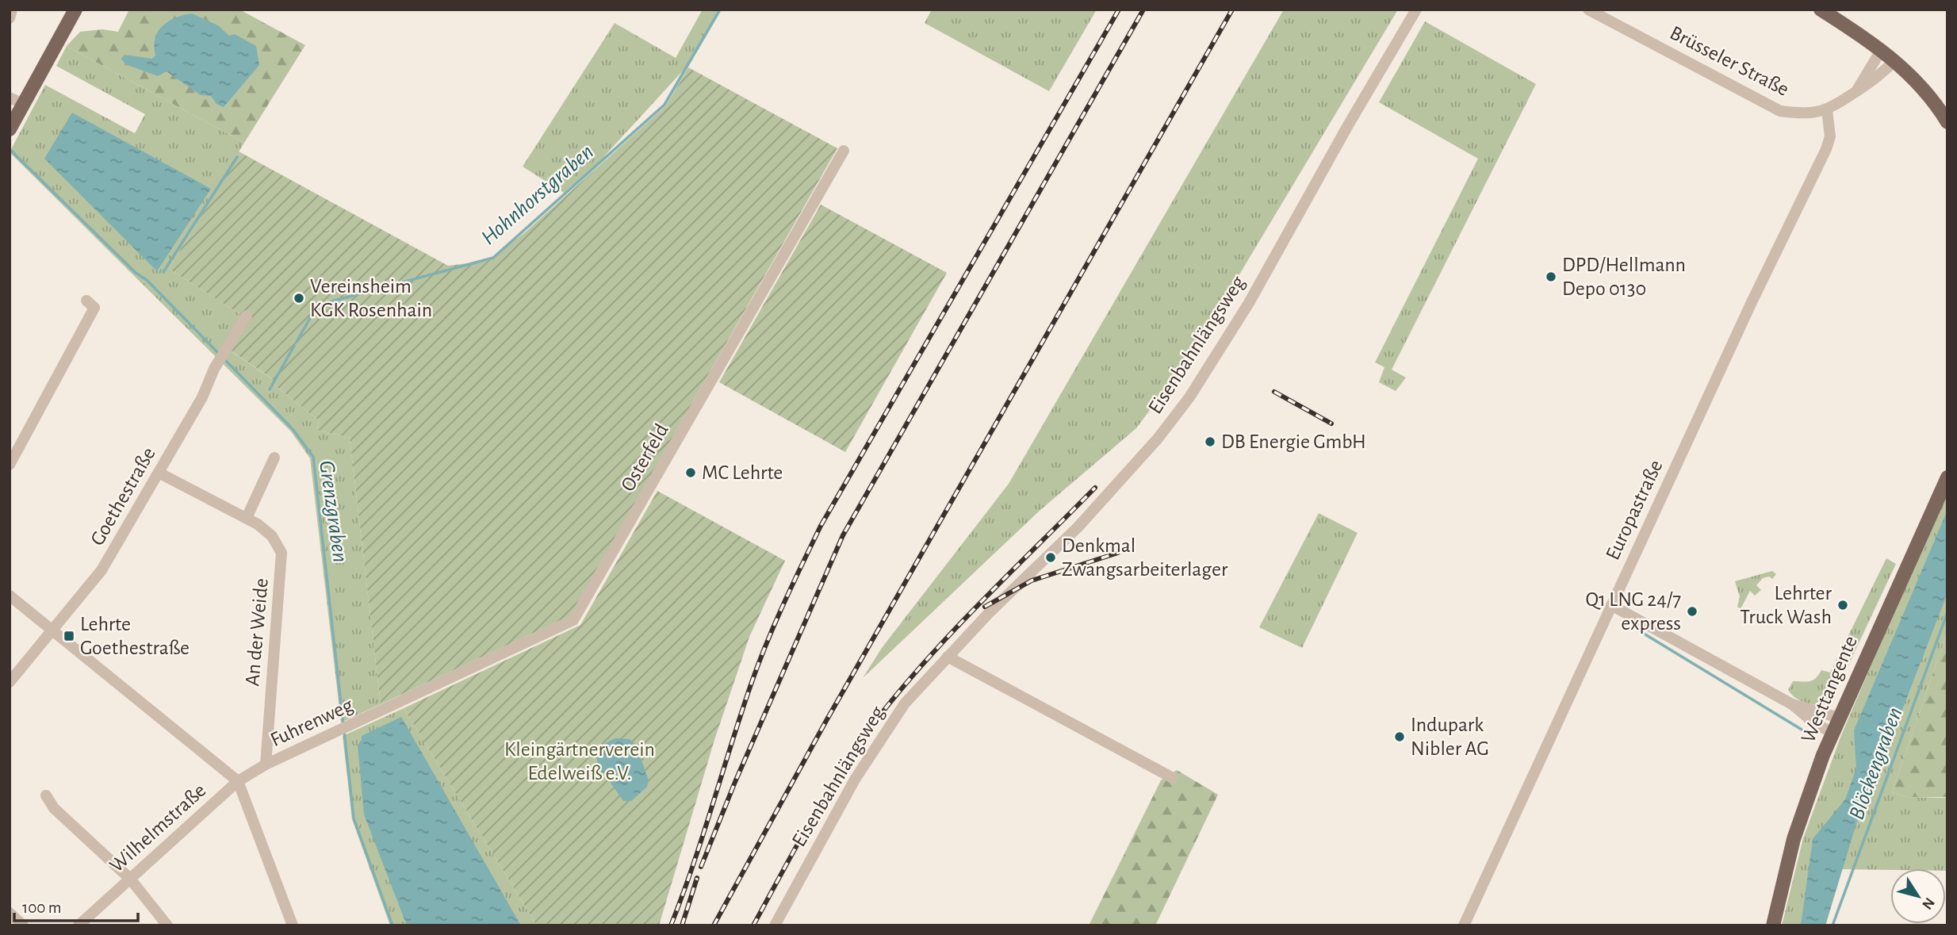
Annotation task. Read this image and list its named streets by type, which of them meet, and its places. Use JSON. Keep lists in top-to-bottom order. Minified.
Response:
{"streets":{"main road":["Westtangente"],"street":["Brüsseler Straße","Eisenbahnlängsweg","Osterfeld","Goethestraße","Europastraße","An der Weide","Fuhrenweg","Wilhelmstraße"]},"crossings":[["Brüsseler Straße","Europastraße"],["Osterfeld","Fuhrenweg"],["Goethestraße","An der Weide"],["An der Weide","Fuhrenweg"],["Fuhrenweg","Wilhelmstraße"]],"water":["Hohnhorstgraben","Grenzgraben","Blöckengraben"],"parks":["Kleingärtnerverein Edelweiß e.V."],"places":{"other":["DPD/Hellmann Depo 0130","Vereinsheim KGK Rosenhain","DB Energie GmbH","MC Lehrte","Denkmal Zwangsarbeiterlager","Lehrter Truck Wash","Q1 LNG 24/7 express","Indupark Nibler AG"],"transit":["Lehrte Goethestraße"]},"scale_bar":"100 m","north":"bottom right"}
